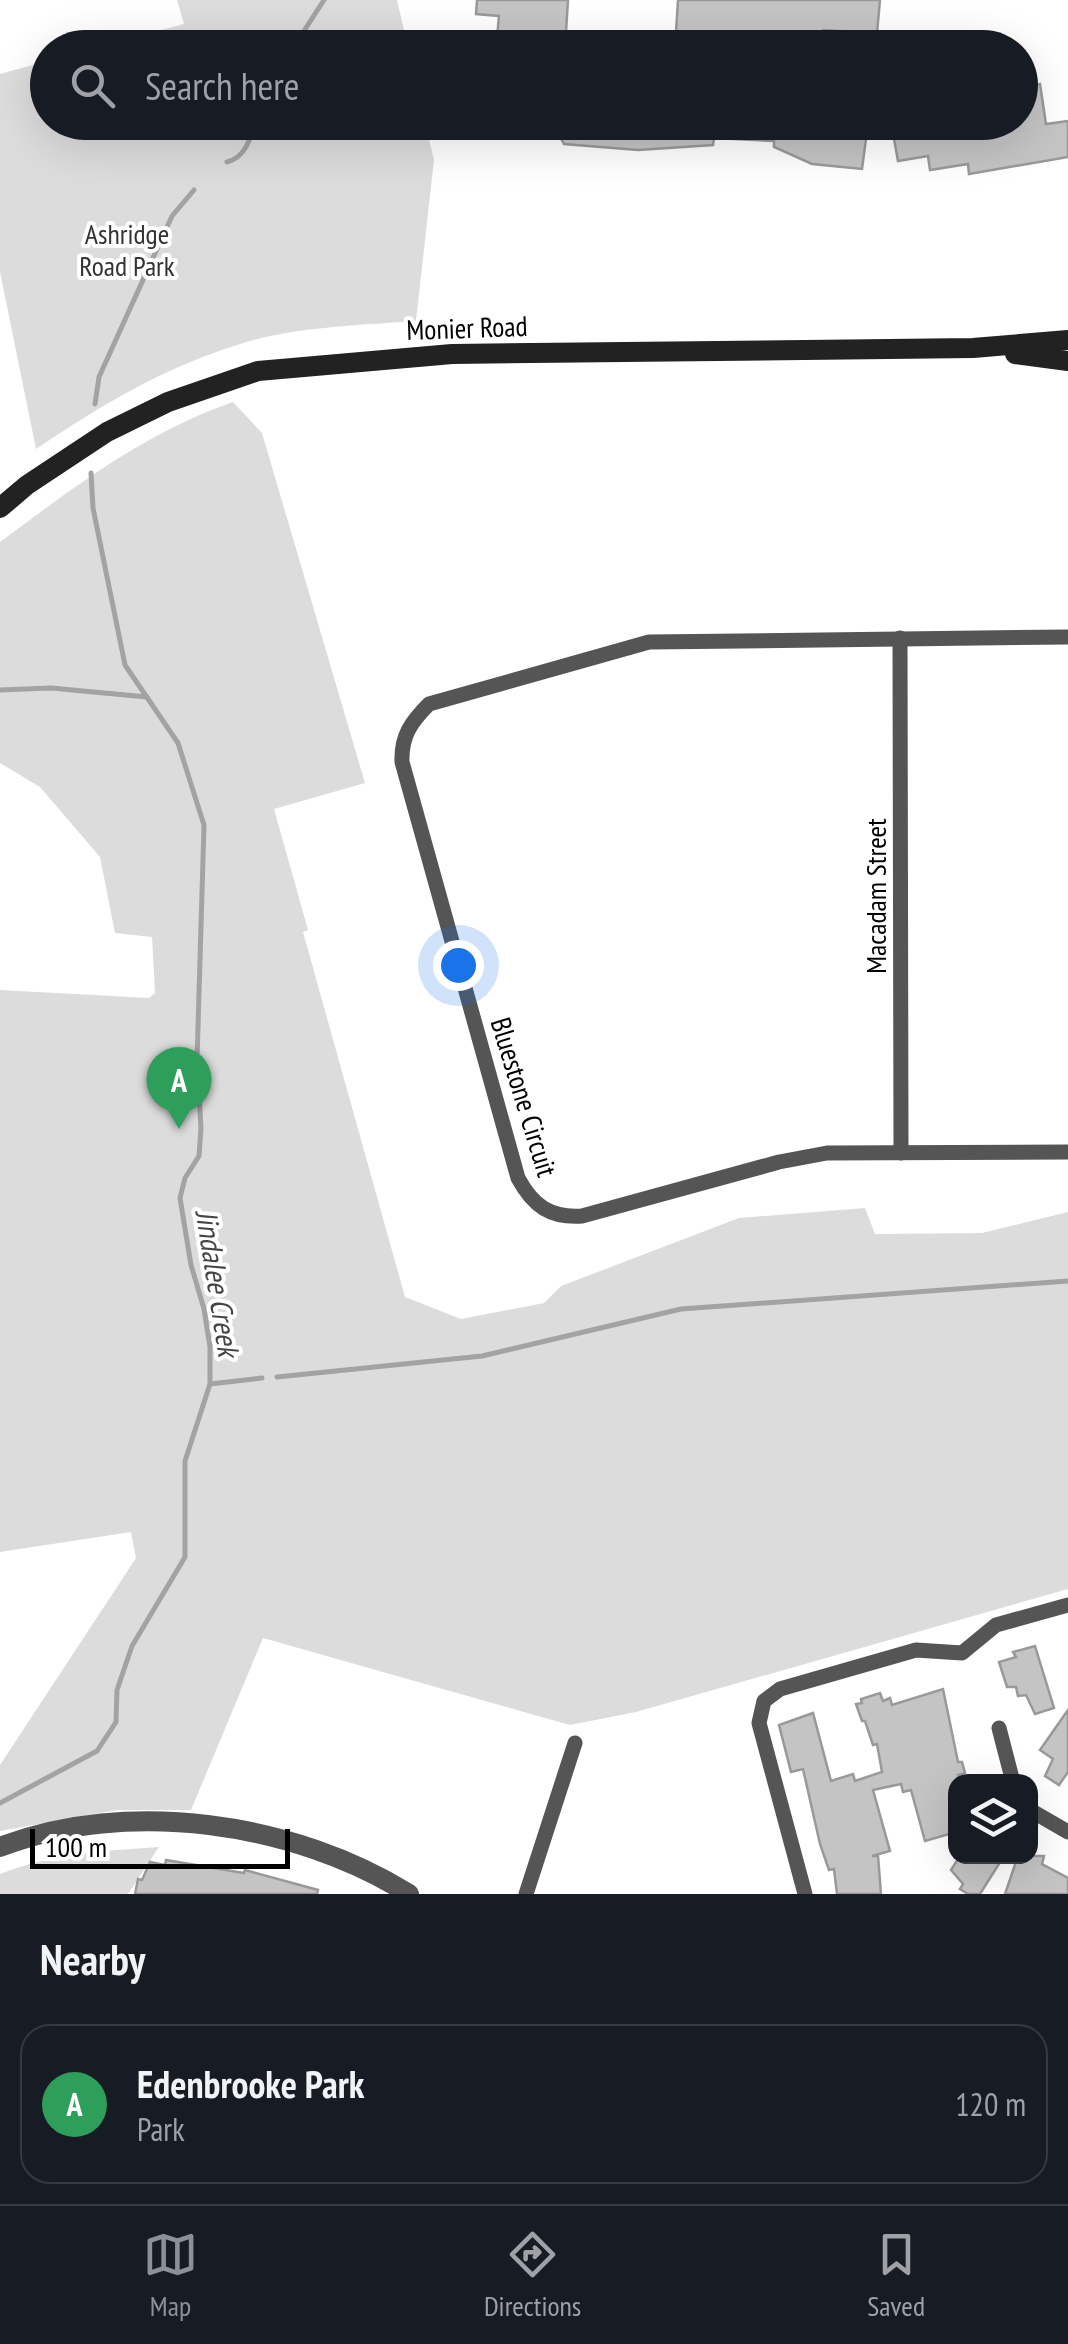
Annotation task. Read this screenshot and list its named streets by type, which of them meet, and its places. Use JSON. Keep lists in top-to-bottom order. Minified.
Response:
{"streets":{"main road":["Monier Road"],"street":["Macadam Street","Bluestone Circuit"]},"crossings":[["Macadam Street","Bluestone Circuit"]],"water":["Jindalee Creek"],"parks":["Ashridge Road Park"],"scale_bar":"100 m","page":{"search":"Search here","pins":"A","scale":"100 m","heading":"Nearby","list":[{"mark":"A","name":"Edenbrooke Park","note":"Park","value":"120 m"}],"nav":["Map","Directions","Saved"]}}
